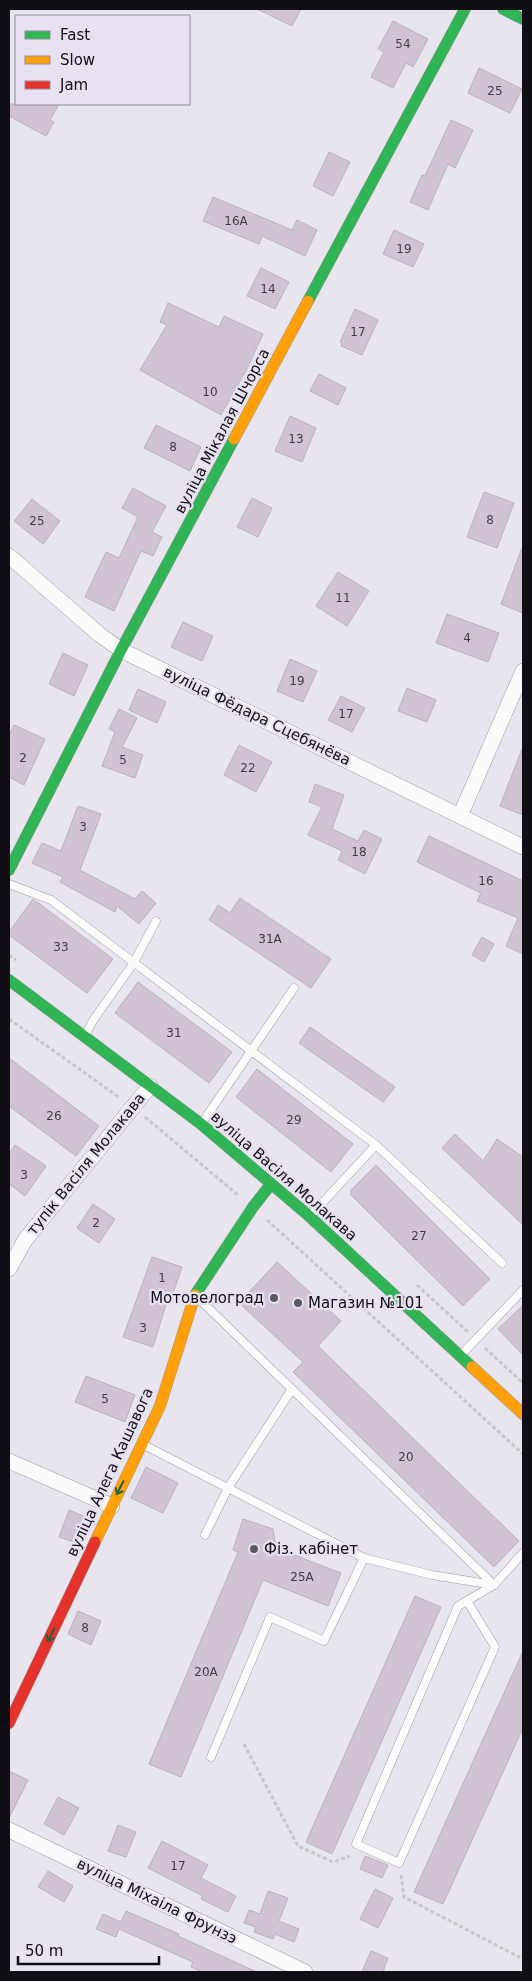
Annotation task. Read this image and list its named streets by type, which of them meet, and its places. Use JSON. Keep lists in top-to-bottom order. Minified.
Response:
{"streets":{"street":["вуліца Мікалая Шчорса","вуліца Фёдара Сцебянёва","тупік Васіля Молакава","вуліца Васіля Молакава","вуліца Алега Кашавога","вуліца Міхаіла Фрунзэ"]},"crossings":[["вуліца Мікалая Шчорса","вуліца Фёдара Сцебянёва"],["тупік Васіля Молакава","вуліца Васіля Молакава"],["вуліца Васіля Молакава","вуліца Алега Кашавога"]],"one_way":["вуліца Алега Кашавога"],"places":["Мотовелоград","Магазин №101","Фіз. кабінет"],"house_numbers":["54","25","16А","19","14","17","10","13","8","8","25","11","4","19","17","2","5","22","3","18","16","31А","33","31","26","29","3","2","27","1","3","5","20","25А","8","20А","17"],"legend":["Fast","Slow","Jam"],"scale_bar":"50 m"}
